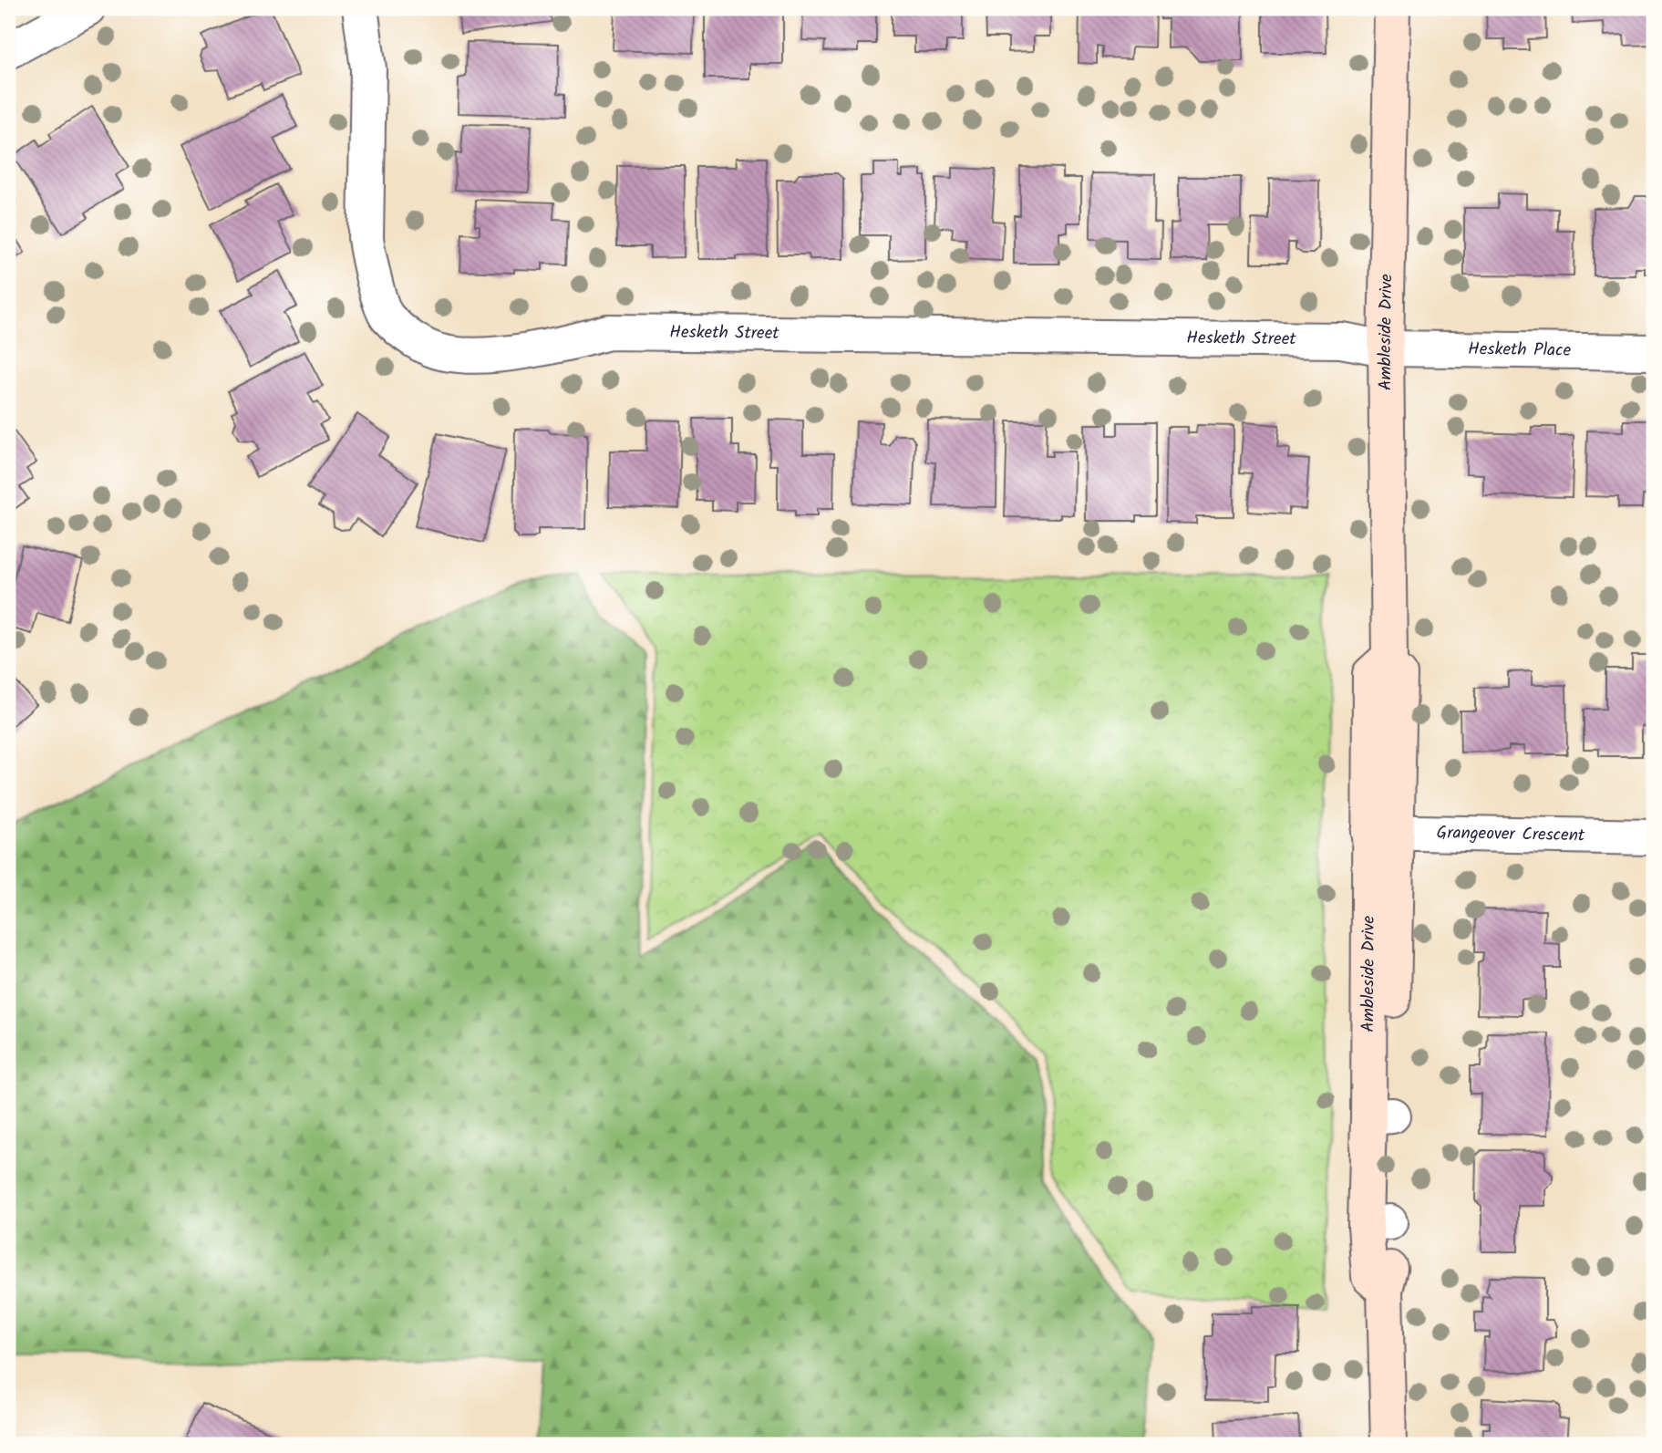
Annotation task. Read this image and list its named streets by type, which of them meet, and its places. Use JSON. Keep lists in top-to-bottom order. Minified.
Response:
{"streets":{"street":["Ambleside Drive","Hesketh Street","Hesketh Place","Grangeover Crescent"]},"crossings":[["Ambleside Drive","Hesketh Street"],["Ambleside Drive","Hesketh Place"],["Ambleside Drive","Grangeover Crescent"],["Hesketh Street","Hesketh Place"]]}
